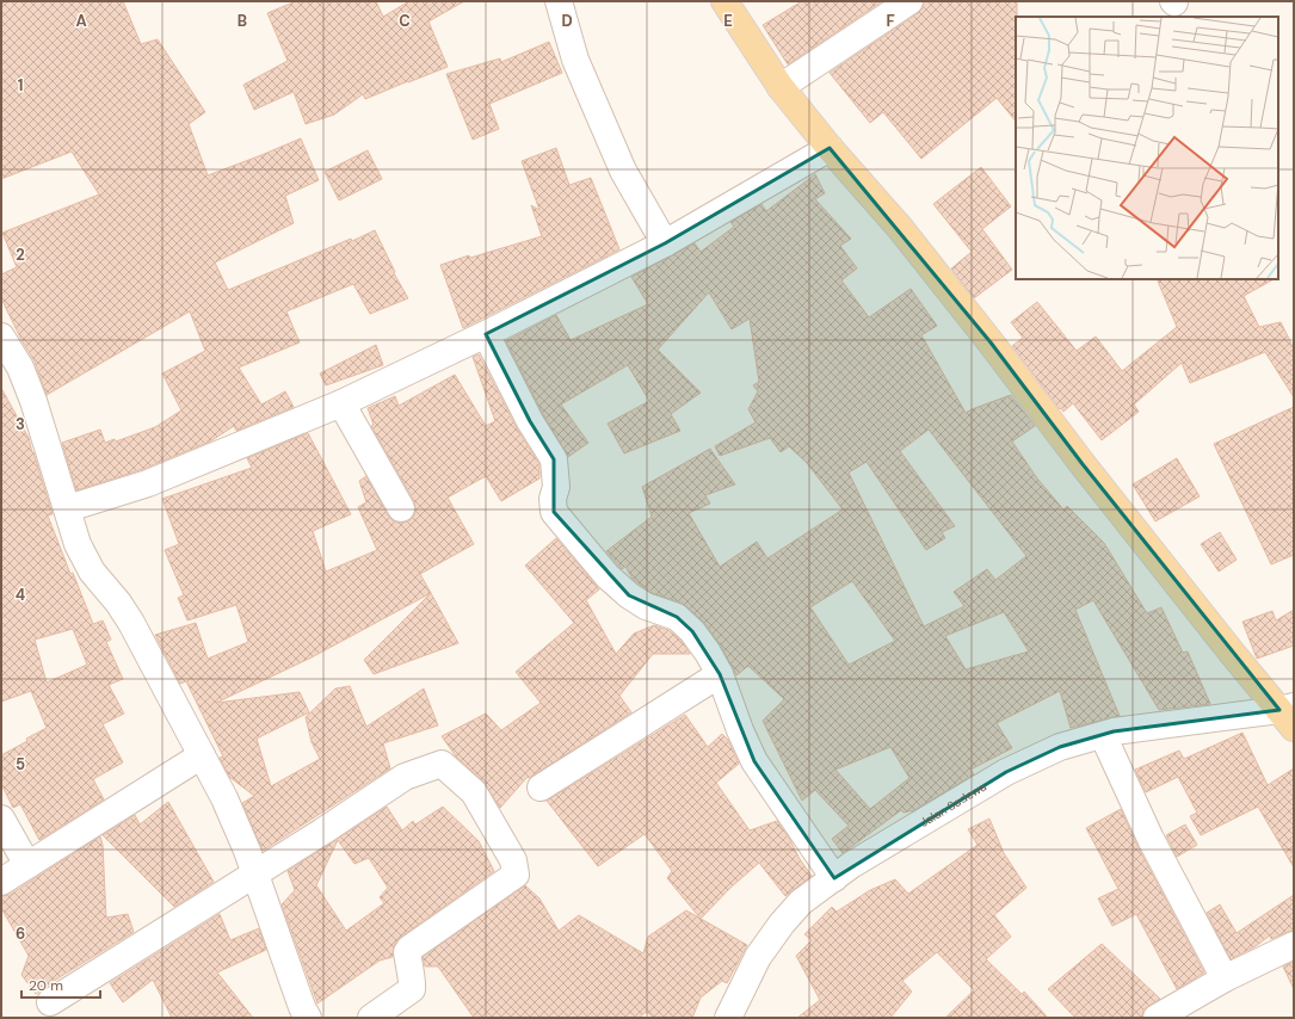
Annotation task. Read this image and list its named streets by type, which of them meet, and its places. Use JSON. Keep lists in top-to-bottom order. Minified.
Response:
{"streets":{"street":["Jalan Sadewa"]},"scale_bar":"20 m","grid":{"columns":["A","B","C","D","E","F"],"rows":["1","2","3","4","5","6"]}}
